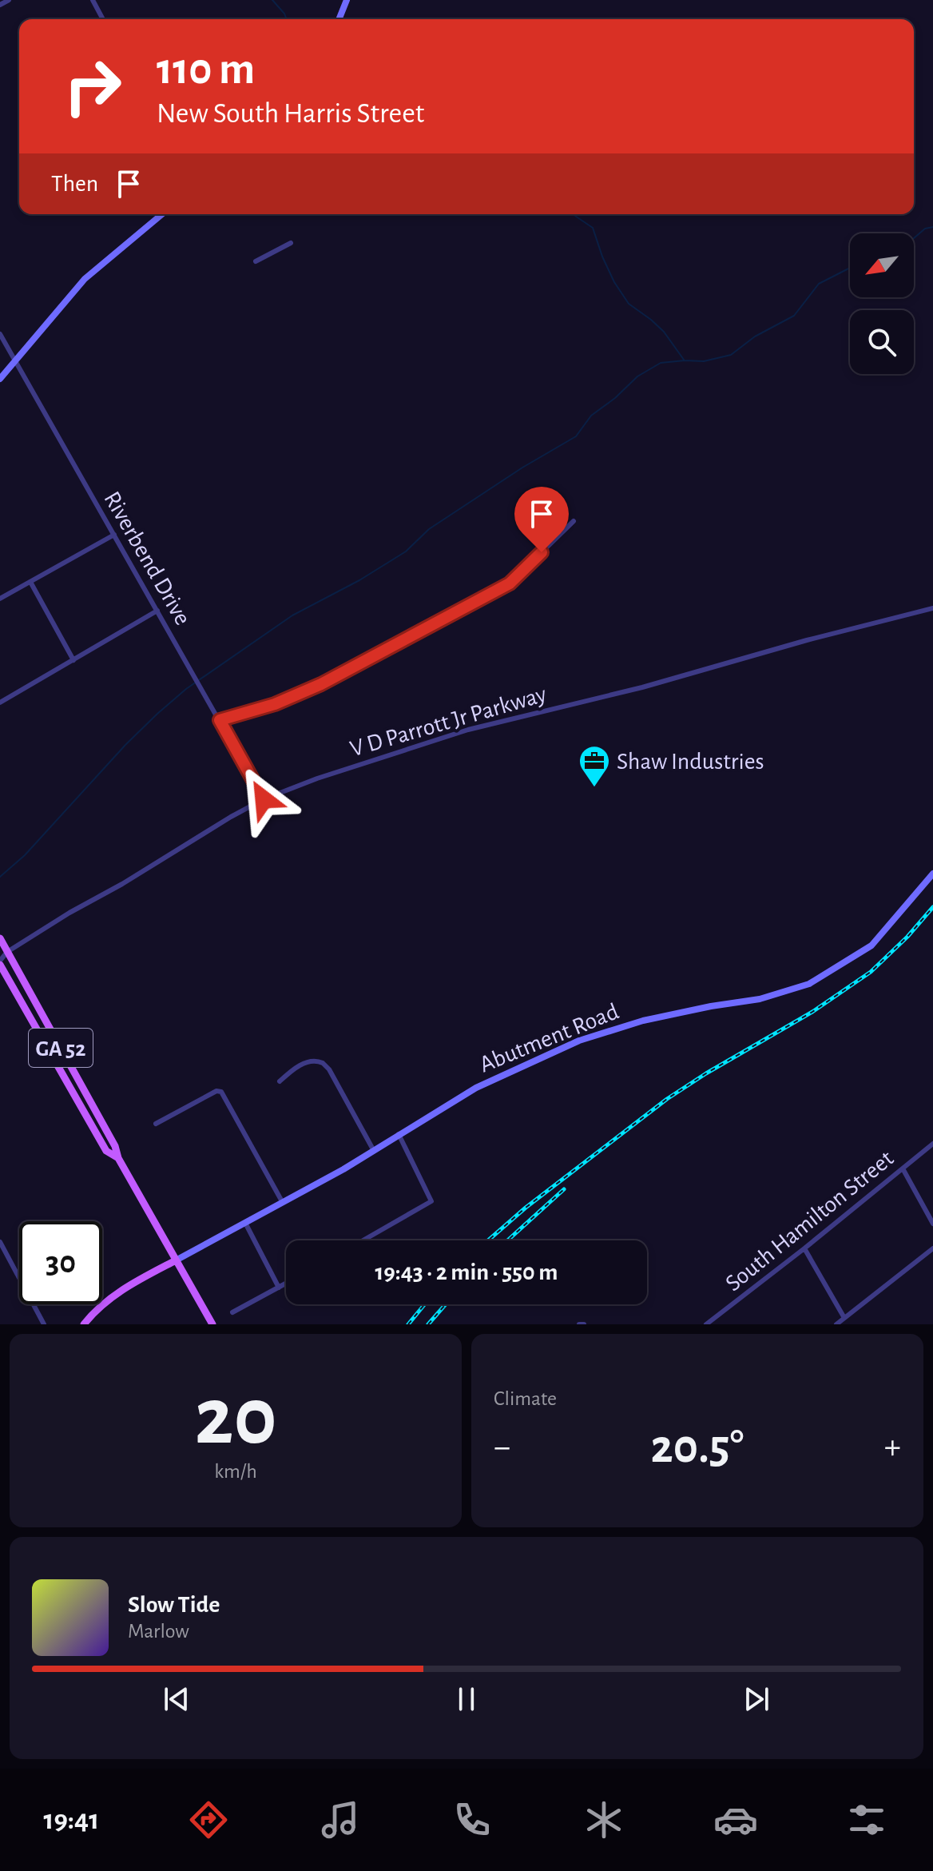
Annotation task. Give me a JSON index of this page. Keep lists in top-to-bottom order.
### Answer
{
  "streets": {
    "main road": ["Abutment Road", "GA 52"],
    "street": ["Riverbend Drive", "V D Parrott Jr Parkway", "South Hamilton Street"]
  },
  "crossings": [
    ["Riverbend Drive", "V D Parrott Jr Parkway"],
    ["V D Parrott Jr Parkway", "GA 52"],
    ["Abutment Road", "GA 52"]
  ],
  "places": {
    "office": ["Shaw Industries"]
  },
  "north": "bottom left",
  "page": {
    "turn": ["110 m", "New South Harris Street"],
    "then": "Then",
    "limit": "30",
    "trip": "19:43 · 2 min · 550 m",
    "tile": [
      ["20", "km/h"],
      "Climate"
    ],
    "heat": ["−", "20.5°", "+"],
    "song": ["Slow Tide", "Marlow"],
    "tabs": "19:41"
  }
}
